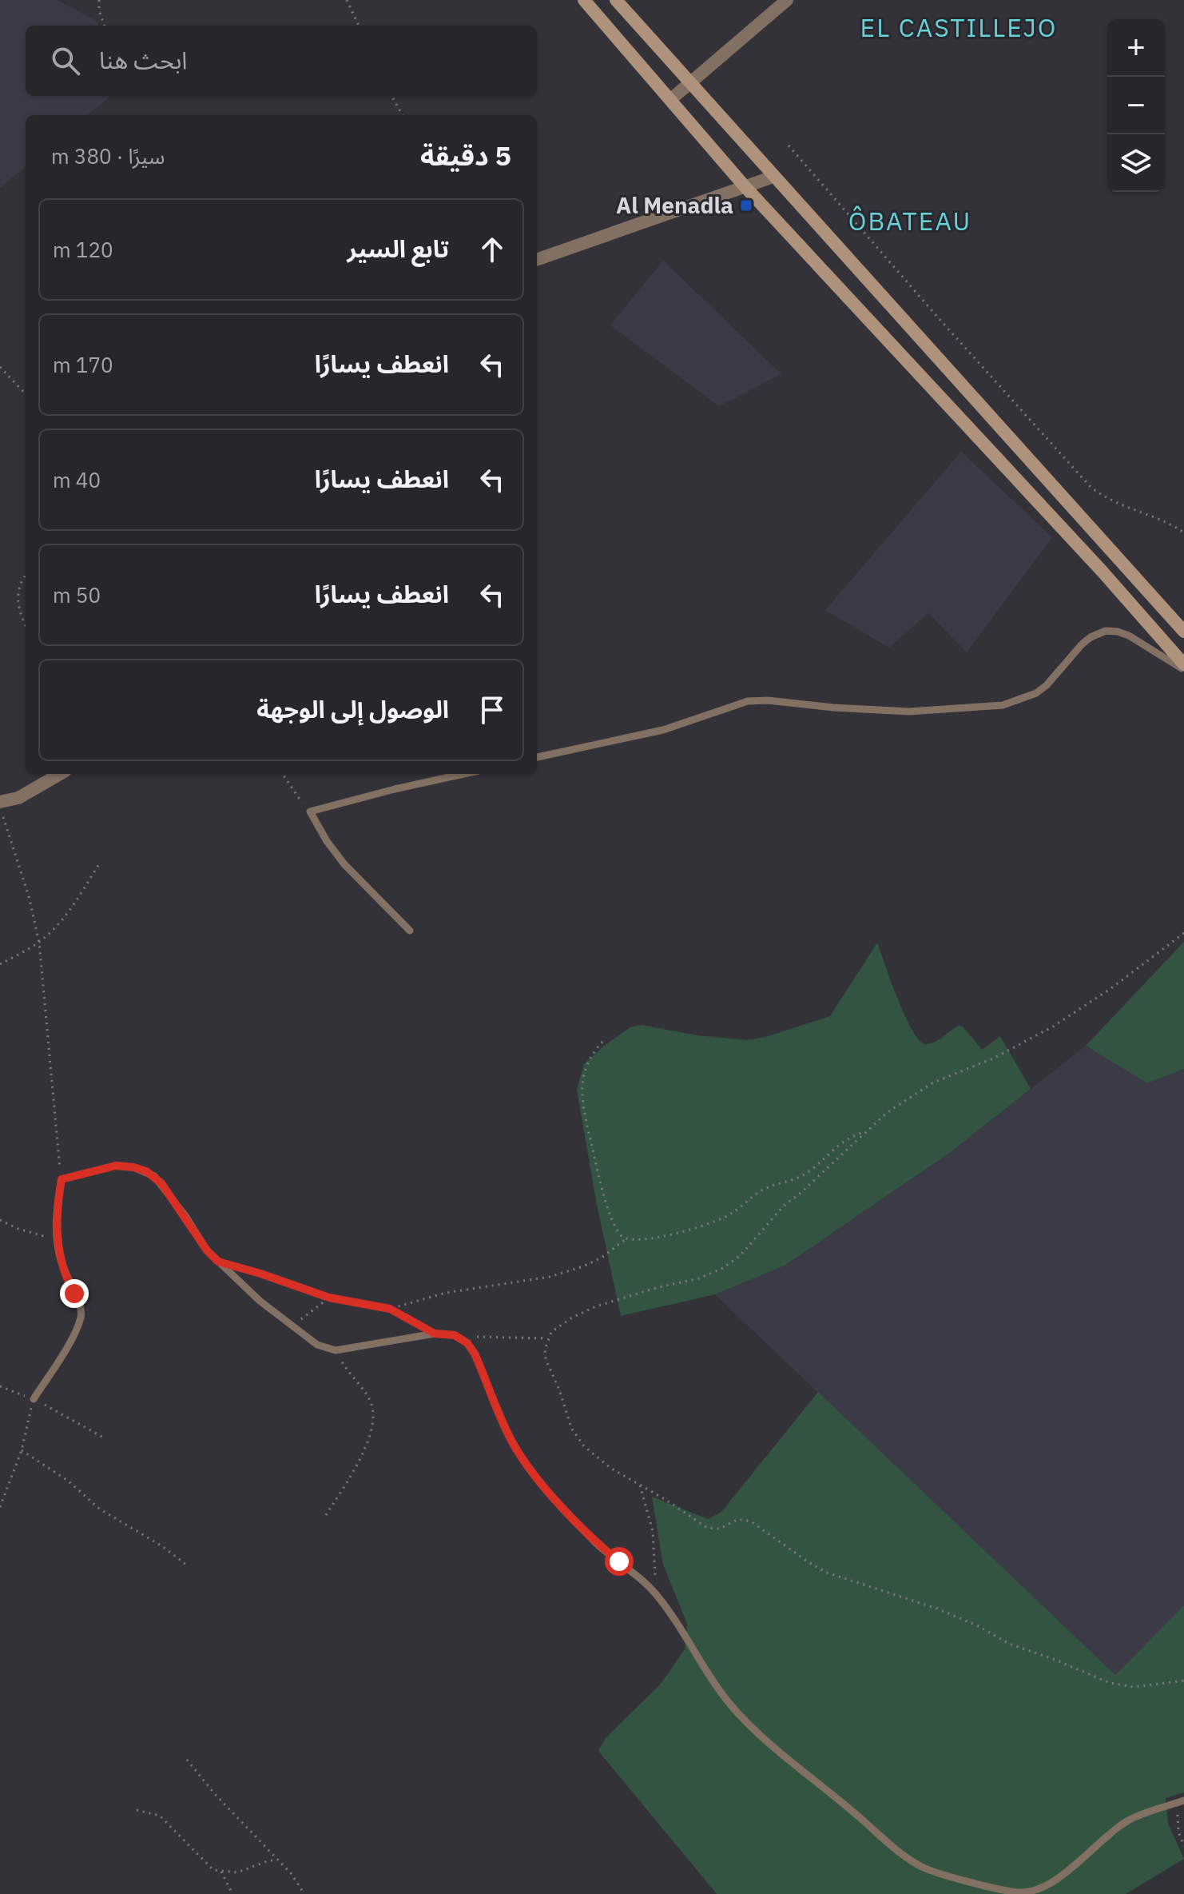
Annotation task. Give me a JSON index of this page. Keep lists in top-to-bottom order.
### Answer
{
  "districts": ["EL CASTILLEJO", "ÔBATEAU"],
  "places": {
    "transit": ["Al Menadla"]
  },
  "page": {
    "map_buttons": ["+", "−"],
    "search": "ابحث هنا",
    "heading": ["5 دقيقة", "سيرًا · 380 m"],
    "list": [
      ["تابع السير", "120 m"],
      ["انعطف يسارًا", "170 m"],
      ["انعطف يسارًا", "40 m"],
      ["انعطف يسارًا", "50 m"],
      "الوصول إلى الوجهة"
    ]
  }
}
